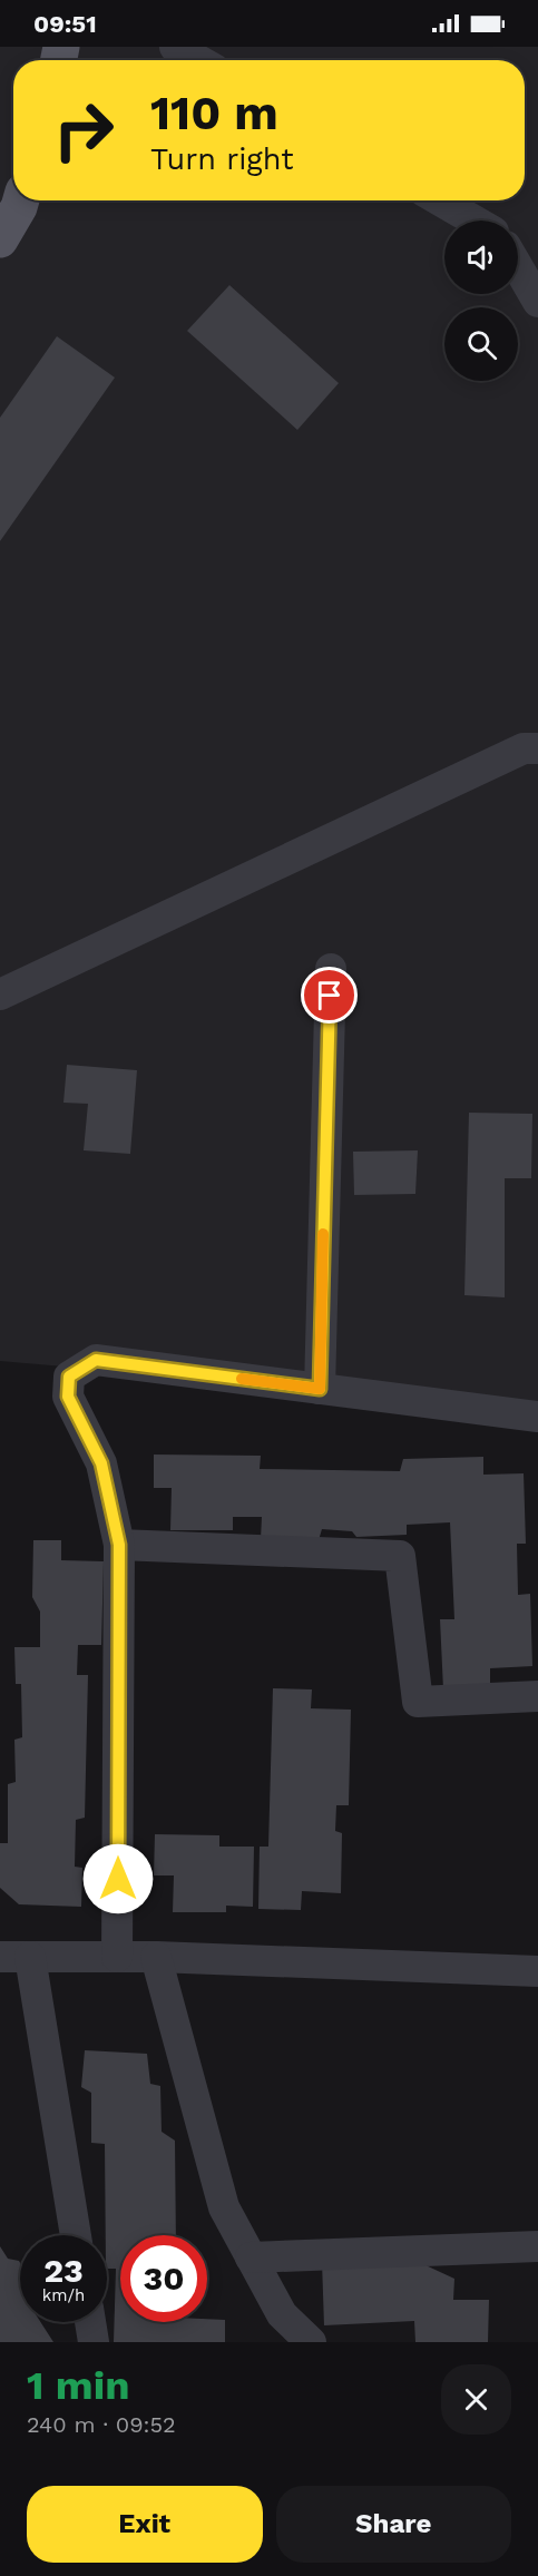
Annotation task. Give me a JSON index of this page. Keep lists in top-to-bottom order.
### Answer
{
  "page": {
    "status": "09:51",
    "turn": ["110 m", "Turn right"],
    "speed": "23 km/h",
    "limit": "30",
    "heading": ["1 min", "240 m · 09:52"],
    "buttons": ["Exit", "Share"]
  }
}
